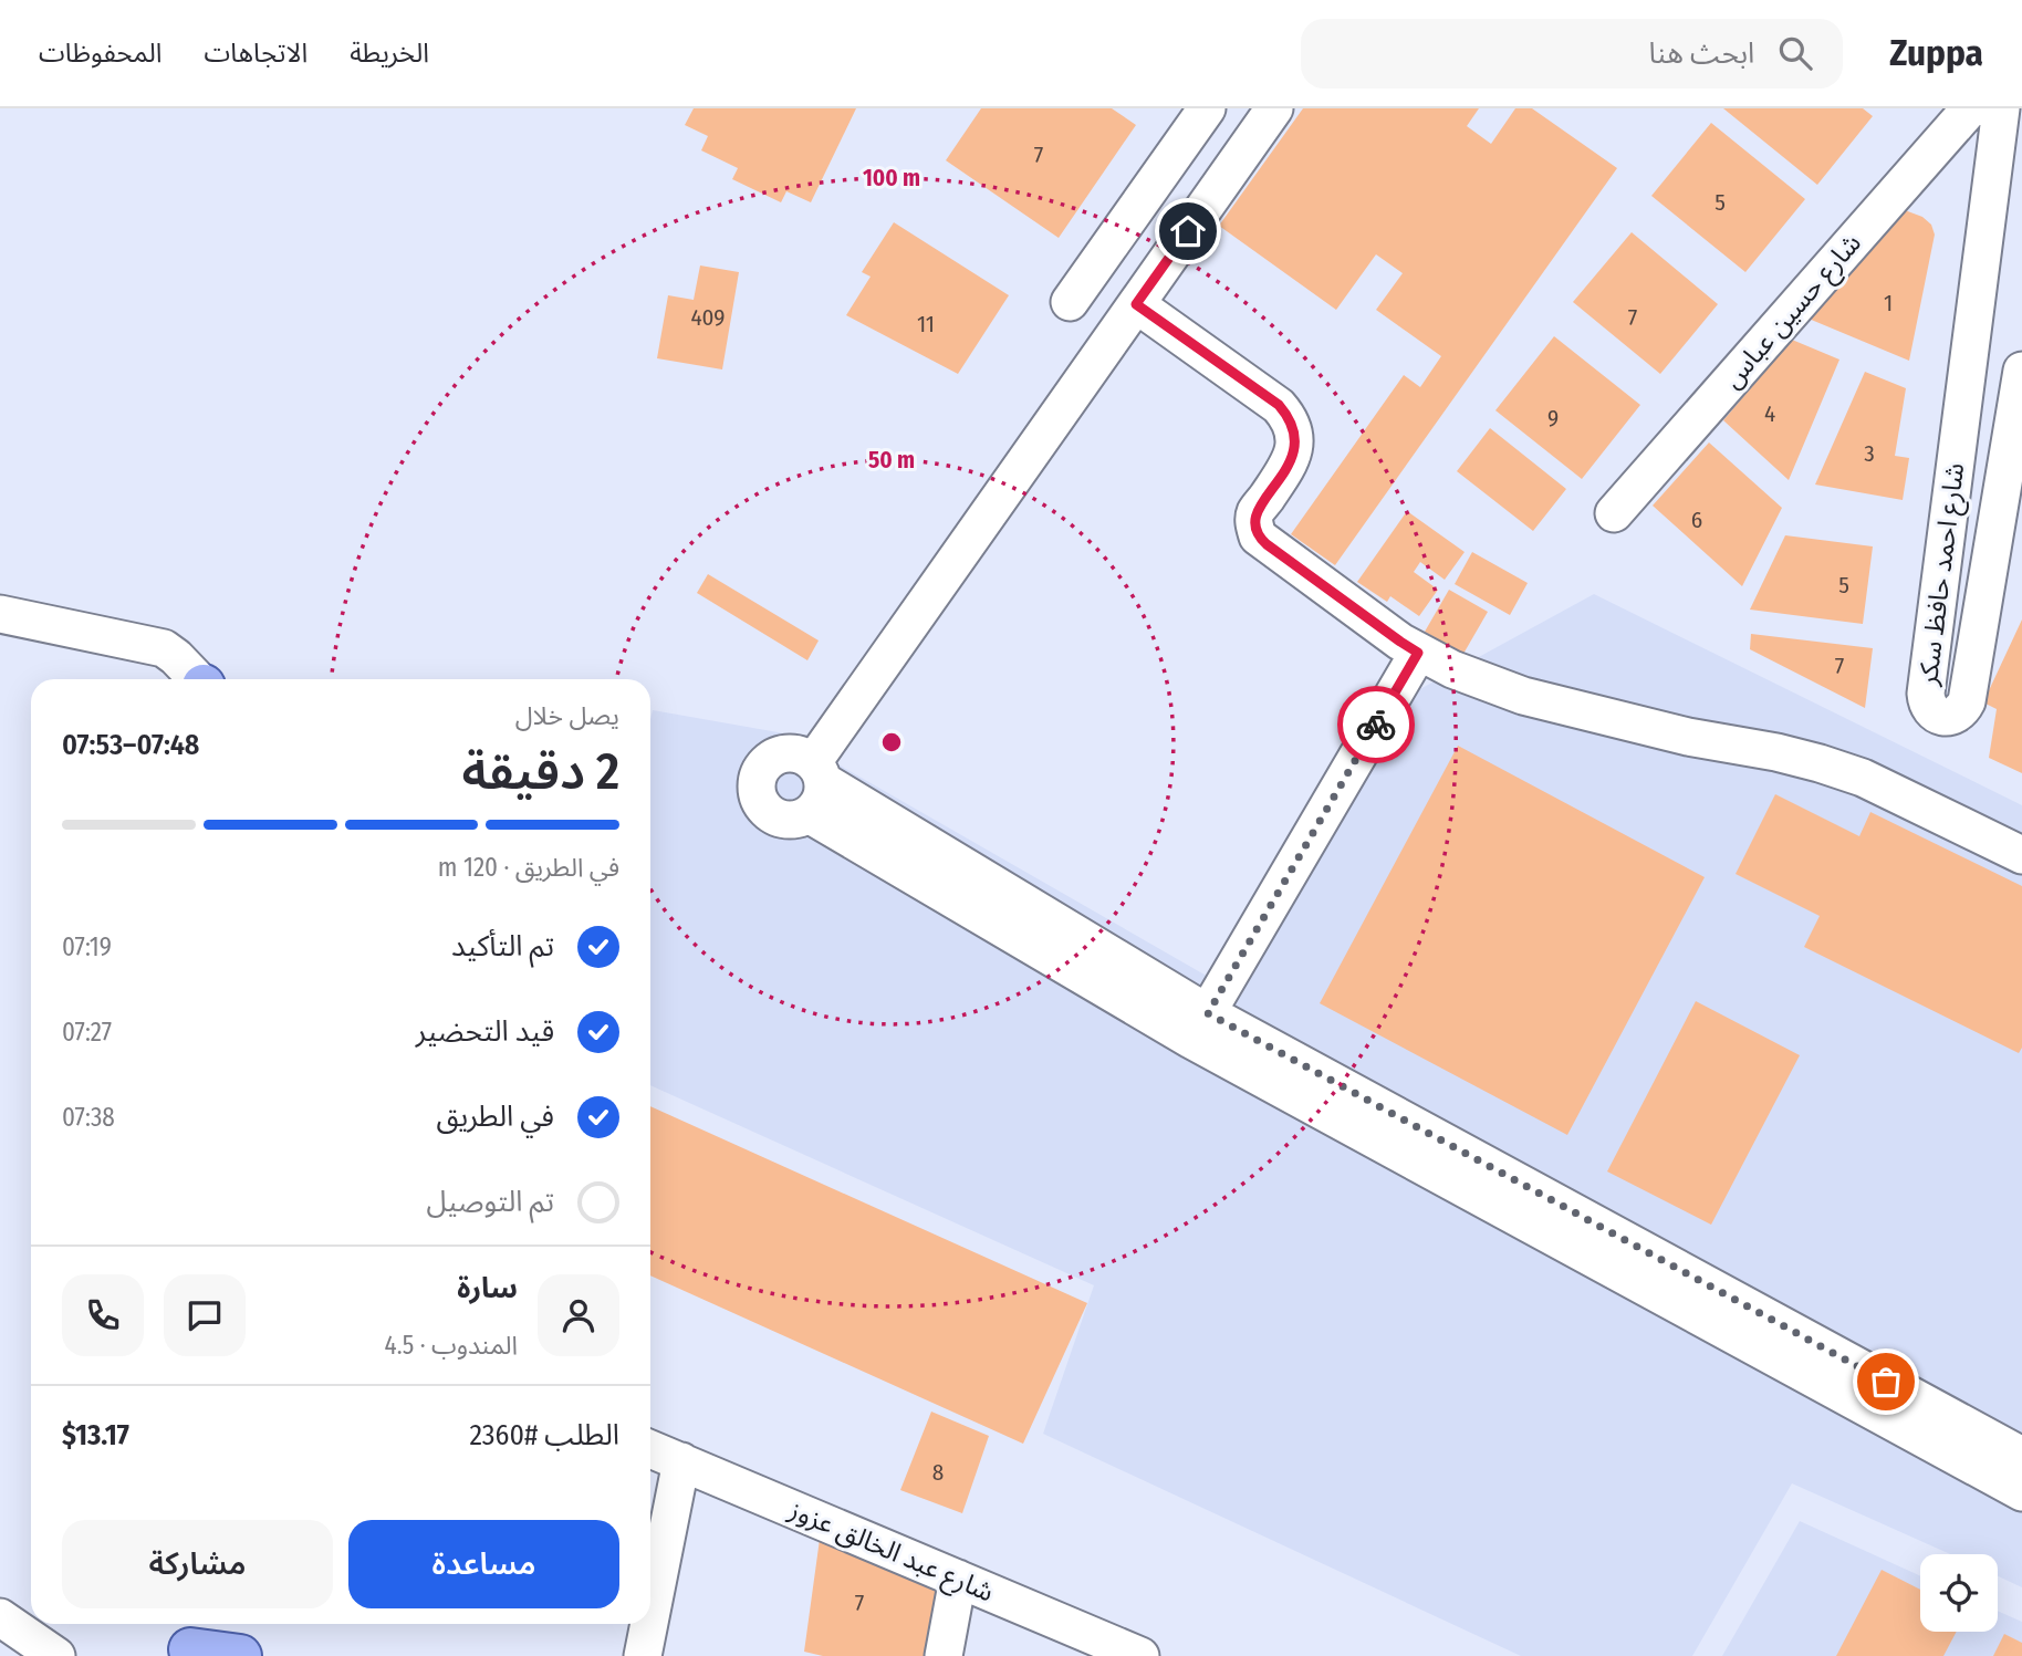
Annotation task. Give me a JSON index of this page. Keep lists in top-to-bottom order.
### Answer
{
  "streets": {
    "street": ["شارع حسين عباس", "شارع احمد حافظ سكر", "شارع عبد الخالق عزوز"]
  },
  "house_numbers": [
    "7",
    "5",
    "1",
    "409",
    "7",
    "11",
    "4",
    "9",
    "3",
    "6",
    "5",
    "7",
    "8",
    "7"
  ],
  "page": {
    "header": "Zuppa",
    "search": "ابحث هنا",
    "nav": ["الخريطة", "الاتجاهات", "المحفوظات"],
    "heading": ["2 دقيقة", "يصل خلال", "07:48–07:53"],
    "panel": [
      "سارة",
      "المندوب · 4.5",
      "الطلب #2360",
      "$13.17"
    ],
    "bar": "في الطريق · 120 m",
    "list": [
      ["تم التأكيد", "07:19"],
      ["قيد التحضير", "07:27"],
      ["في الطريق", "07:38"],
      "تم التوصيل"
    ],
    "buttons": ["مساعدة", "مشاركة"]
  },
  "rings": ["100 m", "50 m"]
}
